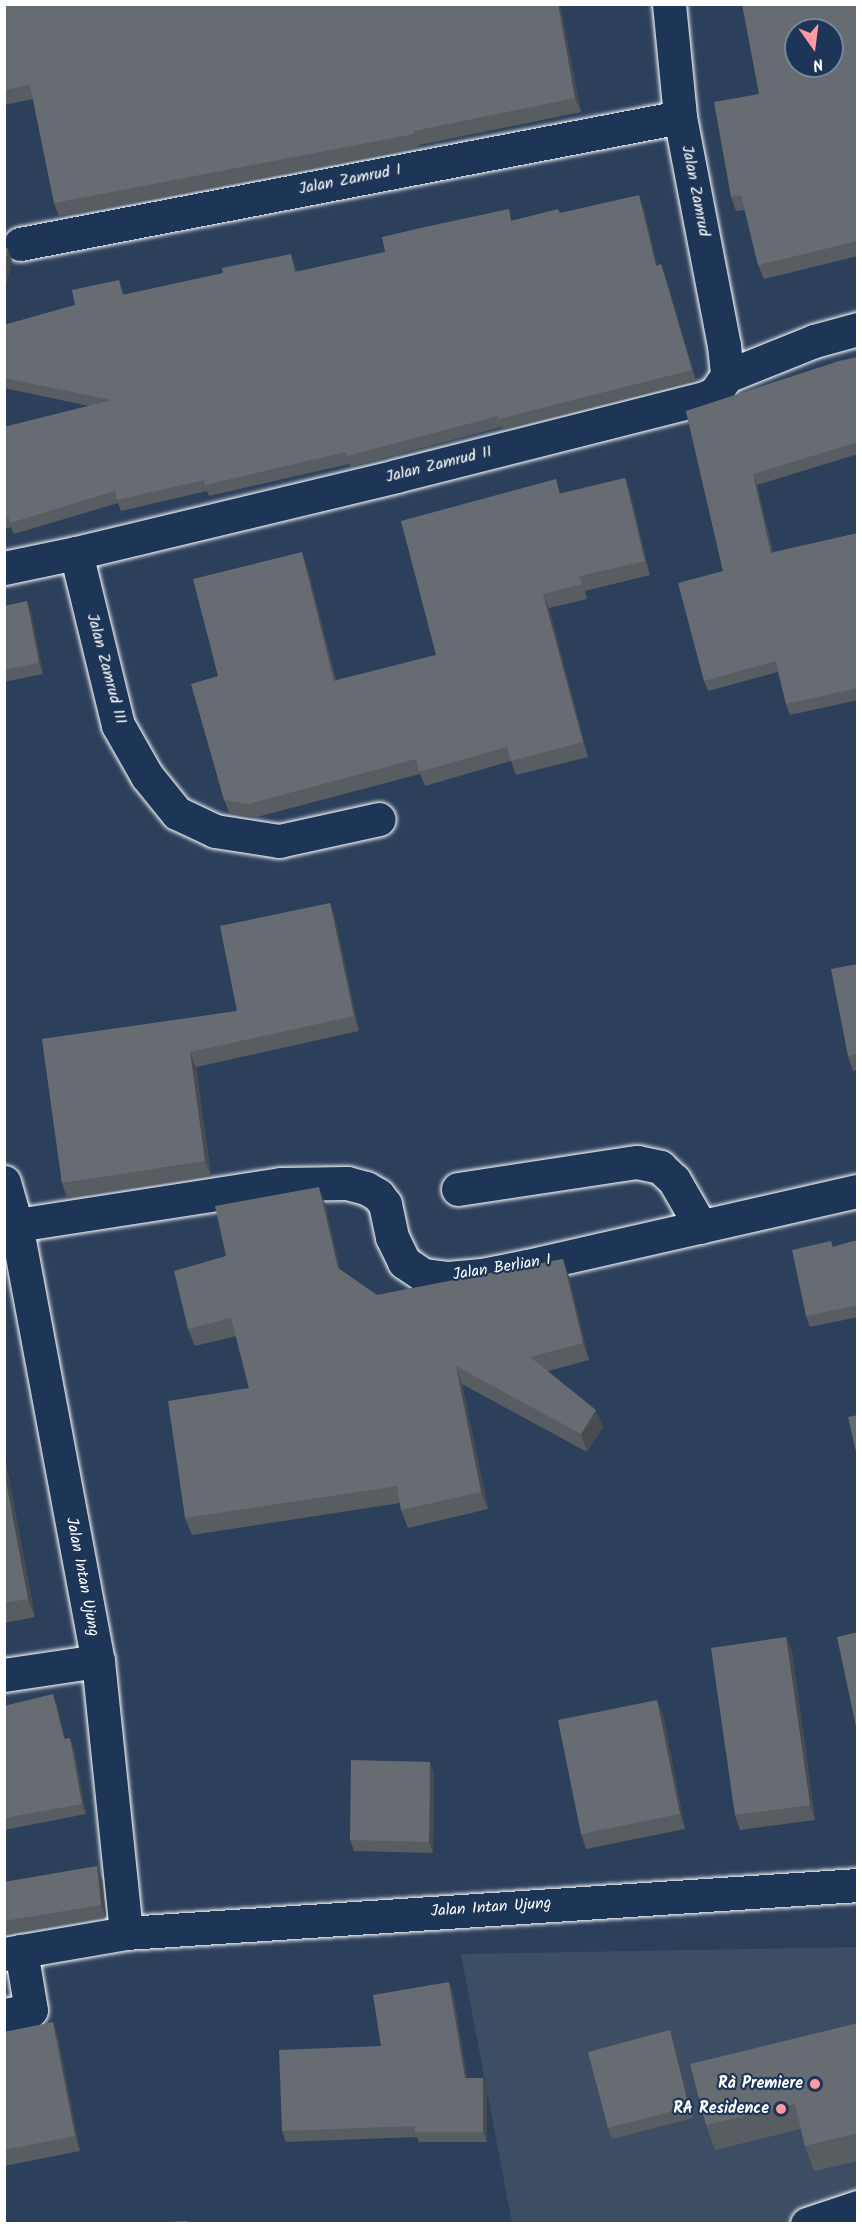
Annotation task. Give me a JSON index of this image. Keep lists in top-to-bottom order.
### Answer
{
  "streets": {
    "street": [
      "Jalan Zamrud I",
      "Jalan Zamrud",
      "Jalan Zamrud II",
      "Jalan Zamrud III",
      "Jalan Berlian I",
      "Jalan Intan Ujung"
    ]
  },
  "crossings": [
    ["Jalan Zamrud I", "Jalan Zamrud"],
    ["Jalan Zamrud", "Jalan Zamrud II"],
    ["Jalan Zamrud II", "Jalan Zamrud III"],
    ["Jalan Berlian I", "Jalan Intan Ujung"]
  ],
  "places": ["Rà Premiere", "RA Residence"],
  "north": "bottom"
}
